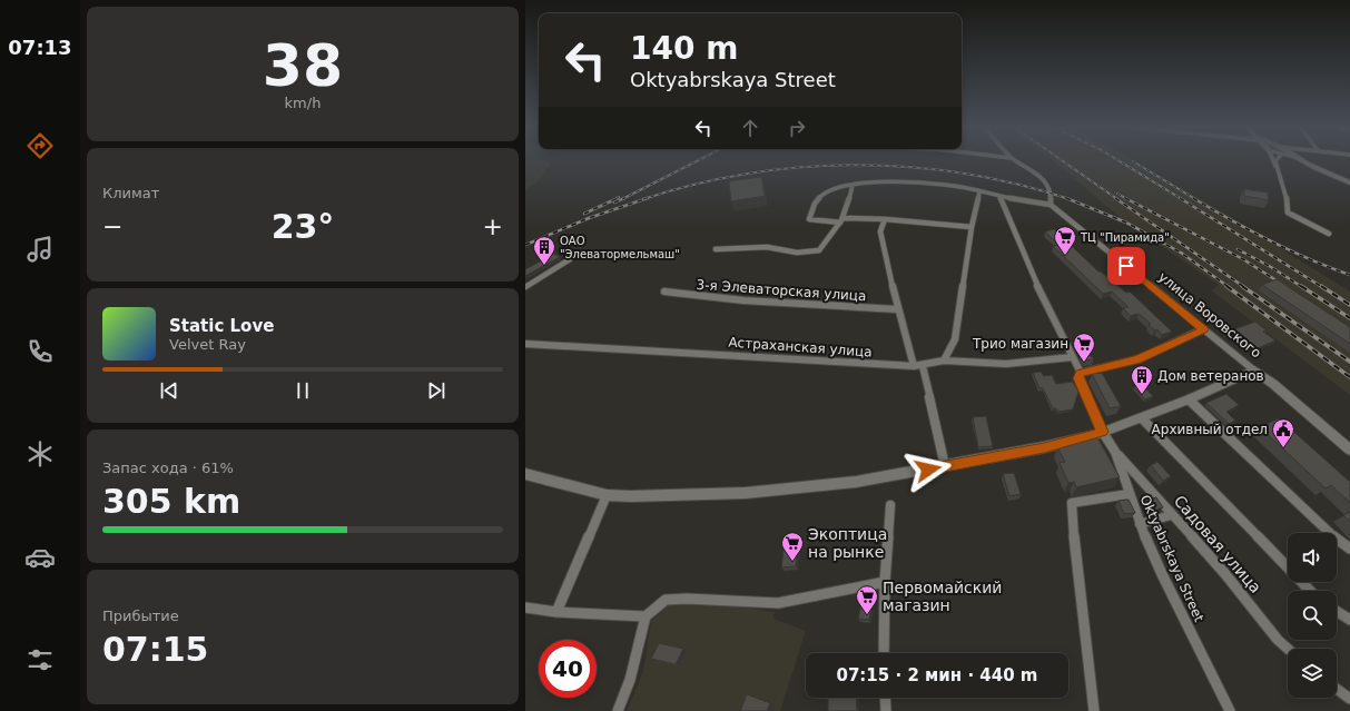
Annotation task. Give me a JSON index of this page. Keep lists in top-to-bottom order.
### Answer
{
  "streets": {
    "street": [
      "3-я Элеваторская улица",
      "улица Воровского",
      "Астраханская улица",
      "Садовая улица",
      "Oktyabrskaya Street"
    ]
  },
  "crossings": [
    ["Астраханская улица", "Oktyabrskaya Street"],
    ["Садовая улица", "Oktyabrskaya Street"]
  ],
  "places": {
    "supermarket": [
      "ТЦ \"Пирамида\"",
      "Трио магазин",
      "Экоптица на рынке",
      "Первомайский магазин"
    ],
    "building": ["ОАО \"Элеватормельмаш\"", "Дом ветеранов"],
    "public building": ["Архивный отдел"]
  },
  "page": {
    "tabs": "07:13",
    "tile": [
      ["38", "km/h"],
      "Климат",
      ["Запас хода · 61%", "305 km"],
      ["Прибытие", "07:15"]
    ],
    "turn": ["140 m", "Oktyabrskaya Street"],
    "heat": ["−", "23°", "+"],
    "song": ["Static Love", "Velvet Ray"],
    "limit": "40",
    "trip": "07:15 · 2 мин · 440 m"
  }
}
